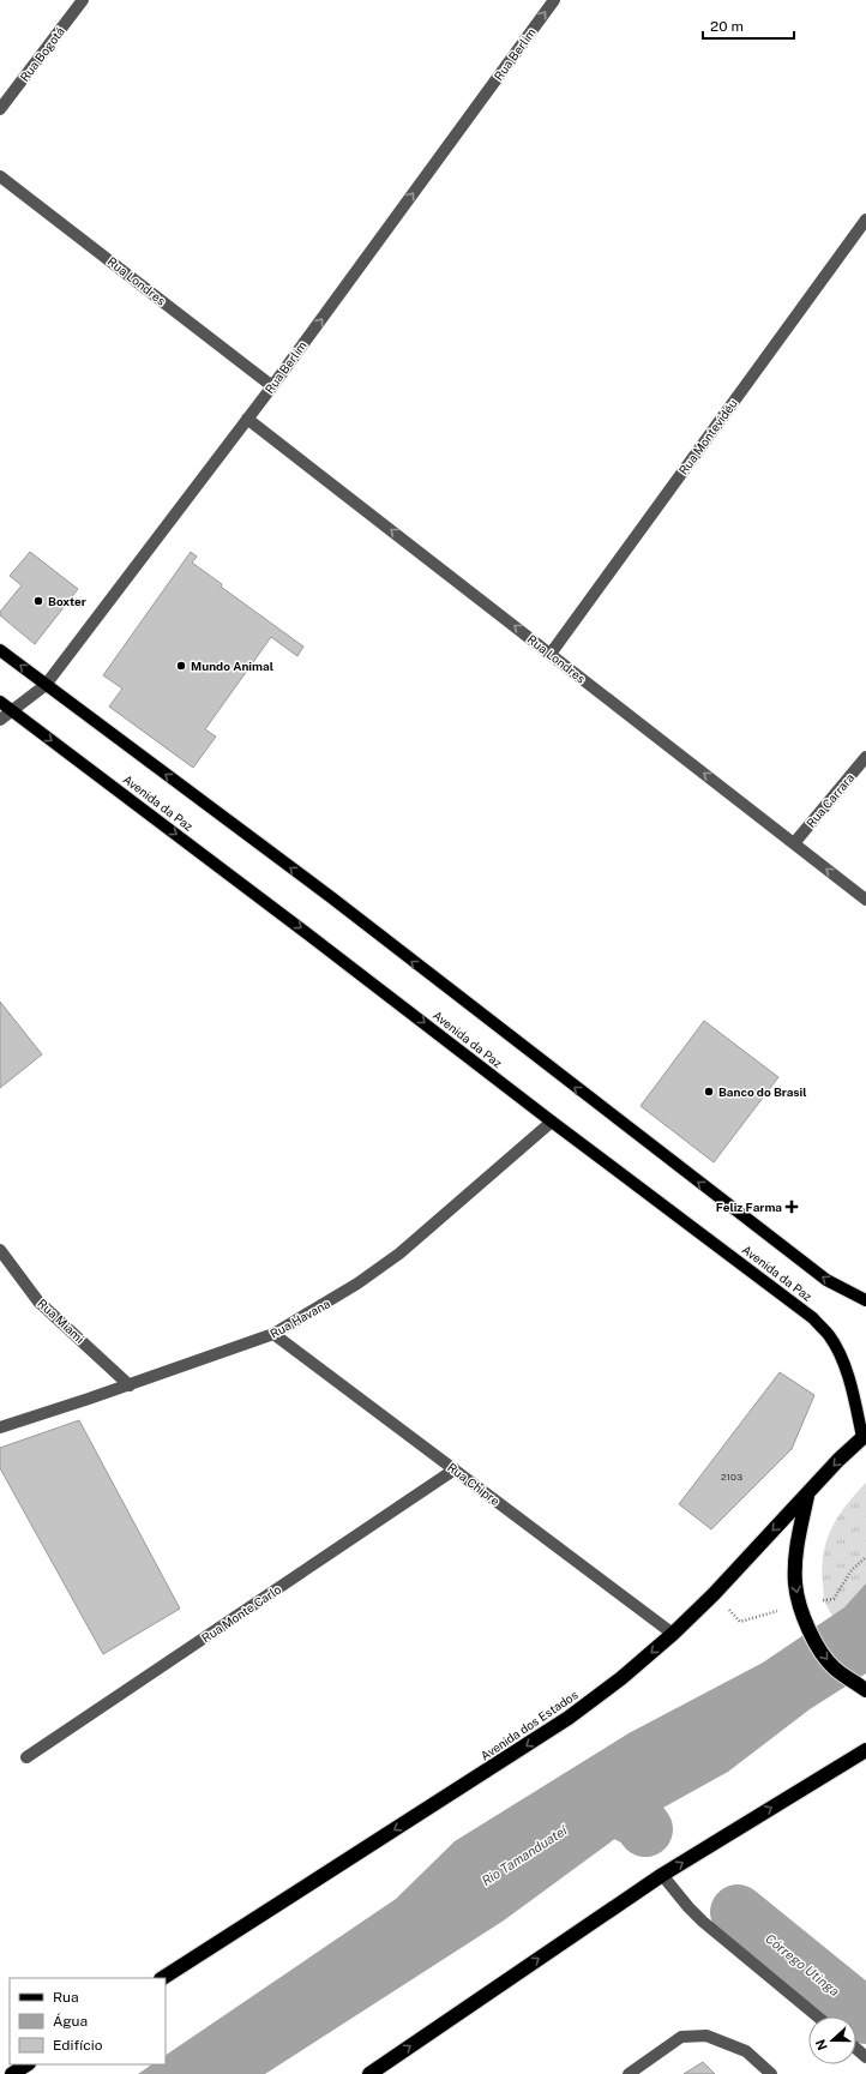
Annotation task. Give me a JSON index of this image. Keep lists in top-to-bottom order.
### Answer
{
  "streets": {
    "highway": ["Avenida dos Estados"],
    "main road": ["Avenida da Paz"],
    "street": [
      "Rua Bogotá",
      "Rua Berlim",
      "Rua Londres",
      "Rua Montevidéu",
      "Rua Carrara",
      "Rua Havana",
      "Rua Miami",
      "Rua Chipre",
      "Rua Monte Carlo"
    ]
  },
  "crossings": [
    ["Rua Berlim", "Rua Londres"],
    ["Rua Berlim", "Avenida da Paz"],
    ["Rua Londres", "Rua Montevidéu"],
    ["Rua Londres", "Rua Carrara"],
    ["Avenida da Paz", "Rua Havana"],
    ["Avenida da Paz", "Avenida dos Estados"],
    ["Rua Havana", "Rua Miami"],
    ["Rua Havana", "Rua Chipre"],
    ["Rua Chipre", "Rua Monte Carlo"],
    ["Rua Chipre", "Avenida dos Estados"]
  ],
  "one_way": ["Rua Berlim", "Rua Londres", "Avenida dos Estados"],
  "water": ["Rio Tamanduateí", "Córrego Utinga"],
  "places": {
    "other": ["Boxter", "Mundo Animal", "Banco do Brasil"],
    "health": ["Feliz Farma"]
  },
  "house_numbers": ["2103"],
  "legend": ["Rua", "Água", "Edifício"],
  "scale_bar": "20 m",
  "north": "left"
}
